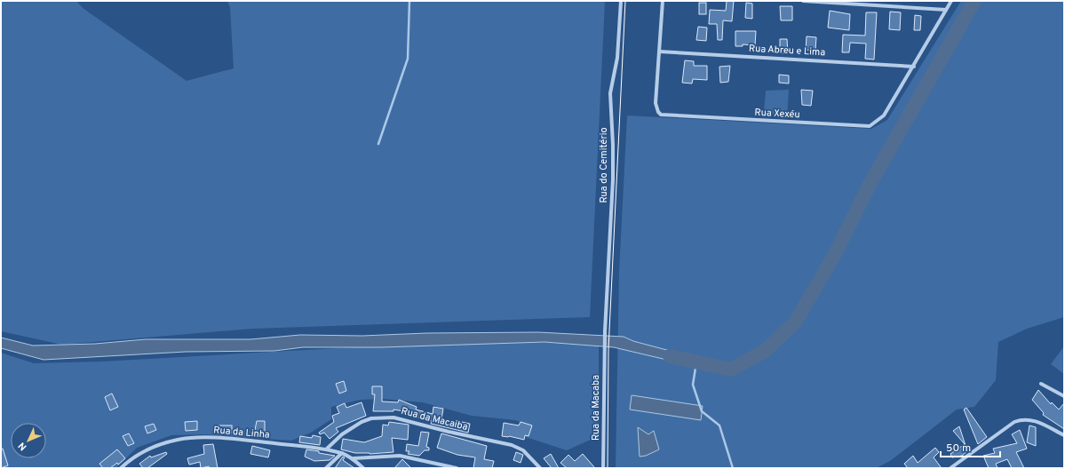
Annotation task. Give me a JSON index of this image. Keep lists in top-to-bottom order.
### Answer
{
  "streets": {
    "street": [
      "Rua Abreu e Lima",
      "Rua Xexéu",
      "Rua do Cemitério",
      "Rua da Macaba",
      "Rua da Macaiba",
      "Rua da Linha"
    ]
  },
  "crossings": [
    ["Rua Abreu e Lima", "Rua Xexéu"],
    ["Rua do Cemitério", "Rua da Macaba"],
    ["Rua da Macaiba", "Rua da Linha"]
  ],
  "scale_bar": "50 m",
  "north": "bottom left"
}
